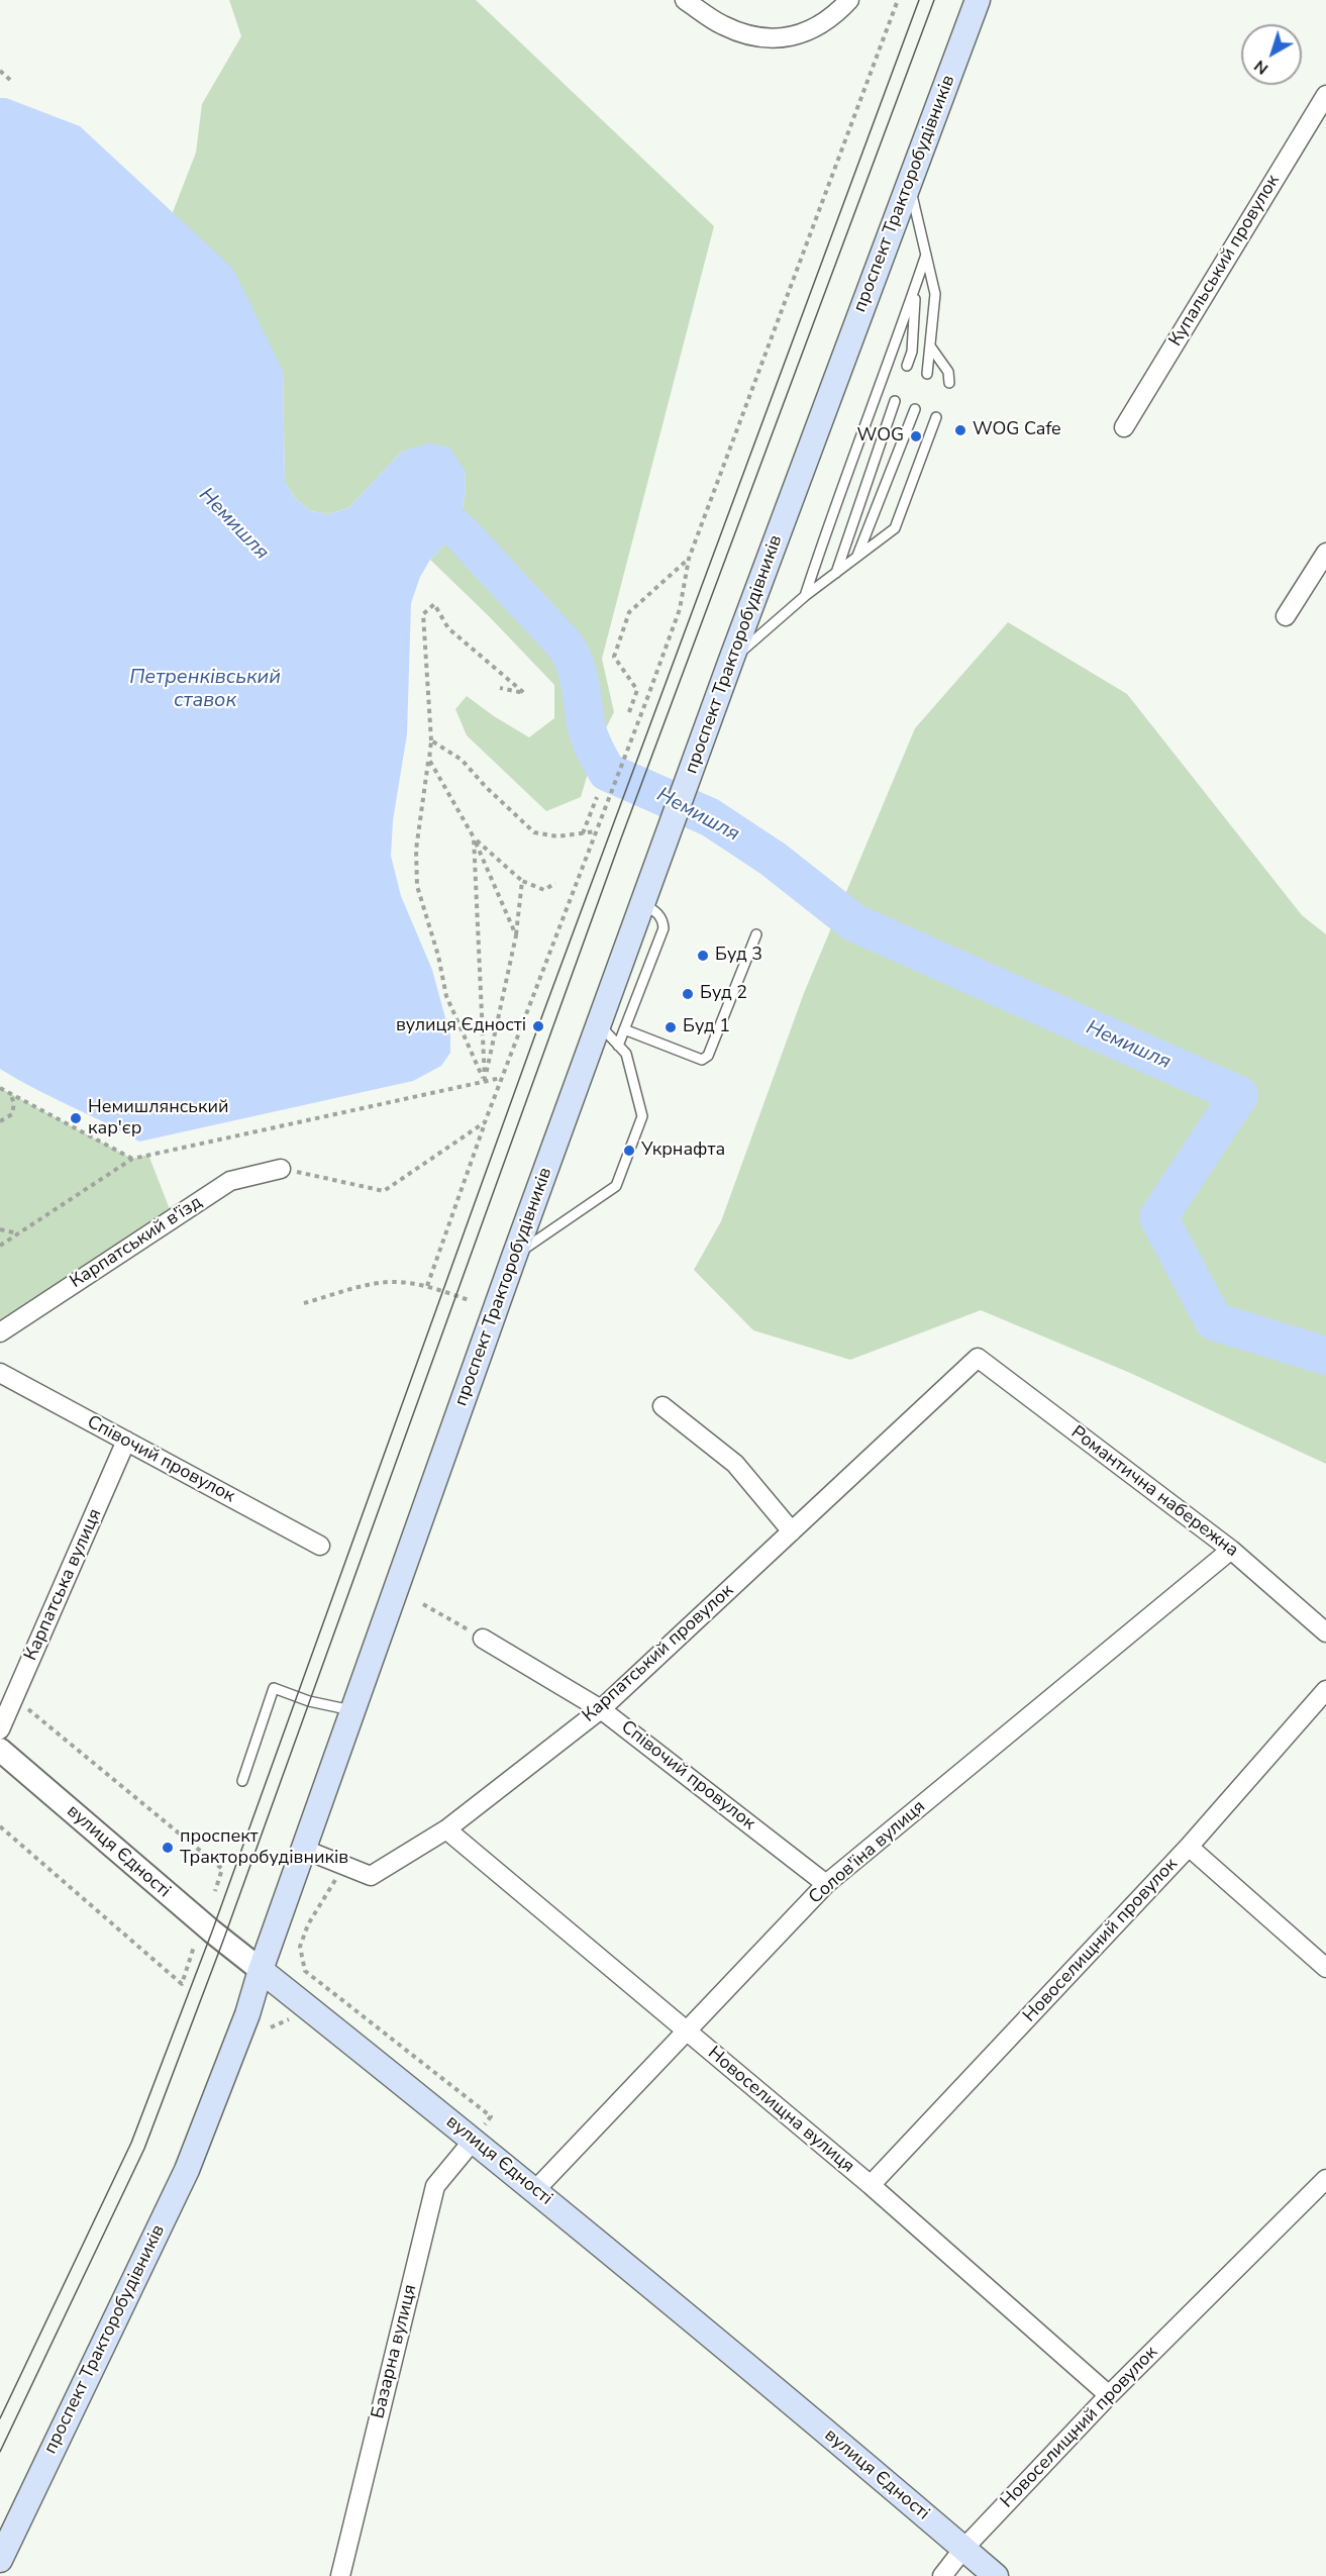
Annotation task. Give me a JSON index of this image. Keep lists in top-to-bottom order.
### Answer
{
  "streets": {
    "main road": ["проспект Тракторобудівників", "вулиця Єдності"],
    "street": [
      "Купальський провулок",
      "Карпатський в'їзд",
      "Співочий провулок",
      "Романтична набережна",
      "Карпатська вулиця",
      "Карпатський провулок",
      "Солов'їна вулиця",
      "Новоселищний провулок",
      "Новоселищна вулиця",
      "Базарна вулиця"
    ]
  },
  "crossings": [
    ["проспект Тракторобудівників", "Карпатський провулок"],
    ["проспект Тракторобудівників", "вулиця Єдності"],
    ["Співочий провулок", "Карпатська вулиця"],
    ["Співочий провулок", "Карпатський провулок"],
    ["Співочий провулок", "Солов'їна вулиця"],
    ["Романтична набережна", "Карпатський провулок"],
    ["Романтична набережна", "Солов'їна вулиця"],
    ["Карпатський провулок", "Новоселищна вулиця"],
    ["вулиця Єдності", "Солов'їна вулиця"],
    ["вулиця Єдності", "Новоселищний провулок"],
    ["вулиця Єдності", "Базарна вулиця"],
    ["Солов'їна вулиця", "Новоселищна вулиця"],
    ["Новоселищний провулок", "Новоселищна вулиця"]
  ],
  "water": ["Немишля", "Петренківський ставок"],
  "places": [
    "WOG Cafe",
    "WOG",
    "Буд 3",
    "Буд 2",
    "вулиця Єдності",
    "Буд 1",
    "Немишлянський кар'єр",
    "Укрнафта",
    "проспект Тракторобудівників"
  ],
  "north": "bottom left"
}
